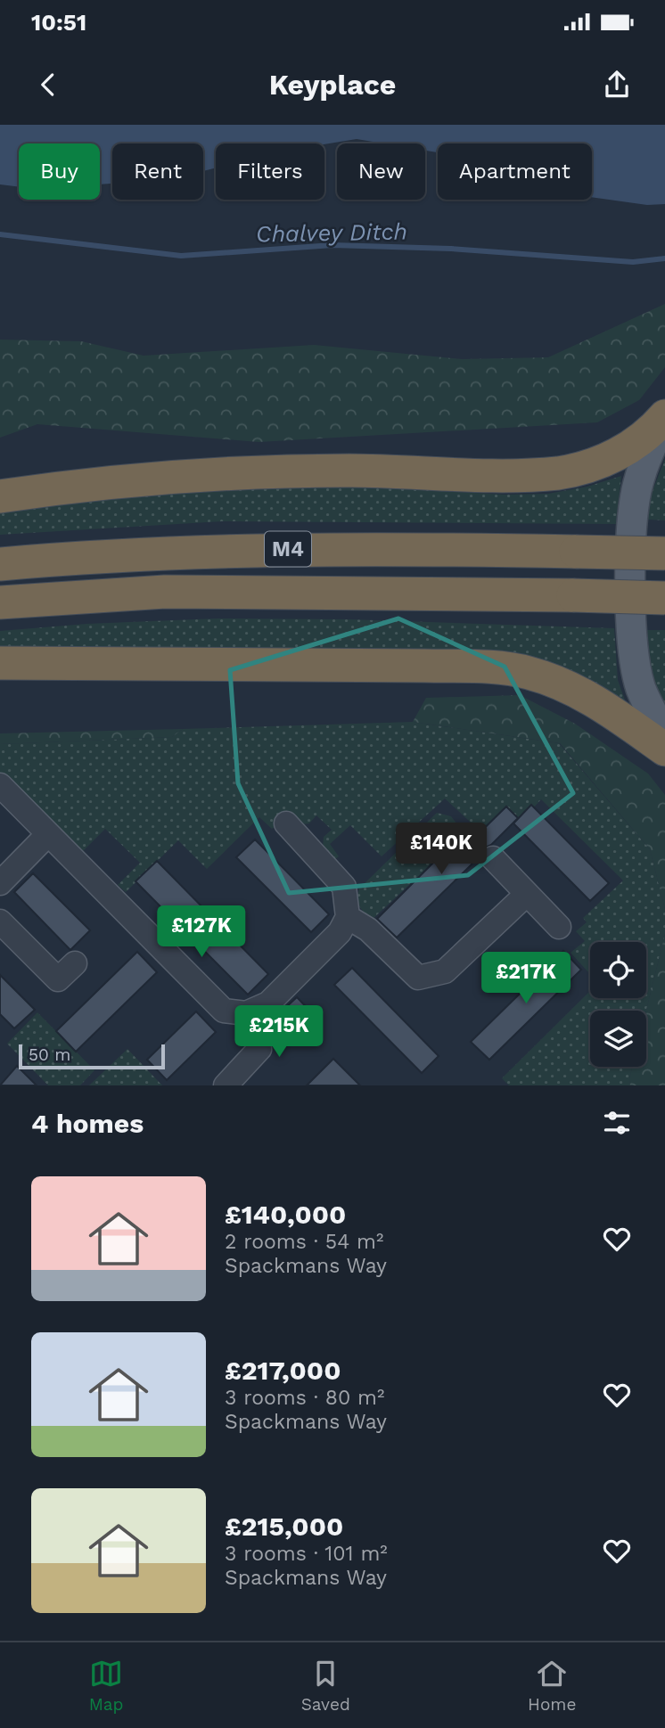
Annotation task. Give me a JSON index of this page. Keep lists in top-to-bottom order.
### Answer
{
  "streets": {
    "highway": ["M4"]
  },
  "water": ["Chalvey Ditch"],
  "scale_bar": "50 m",
  "page": {
    "status": "10:51",
    "header": "Keyplace",
    "chip": [
      "Buy",
      "Rent",
      "Filters",
      "New",
      "Apartment"
    ],
    "price": [
      "£140K",
      "£127K",
      "£217K",
      "£215K"
    ],
    "scale": "50 m",
    "heading": "4 homes",
    "list": [
      {
        "name": "£140,000",
        "note": "2 rooms · 54 m² · Spackmans Way"
      },
      {
        "name": "£217,000",
        "note": "3 rooms · 80 m² · Spackmans Way"
      },
      {
        "name": "£215,000",
        "note": "3 rooms · 101 m² · Spackmans Way"
      }
    ],
    "tabs": ["Map", "Saved", "Home"]
  }
}
